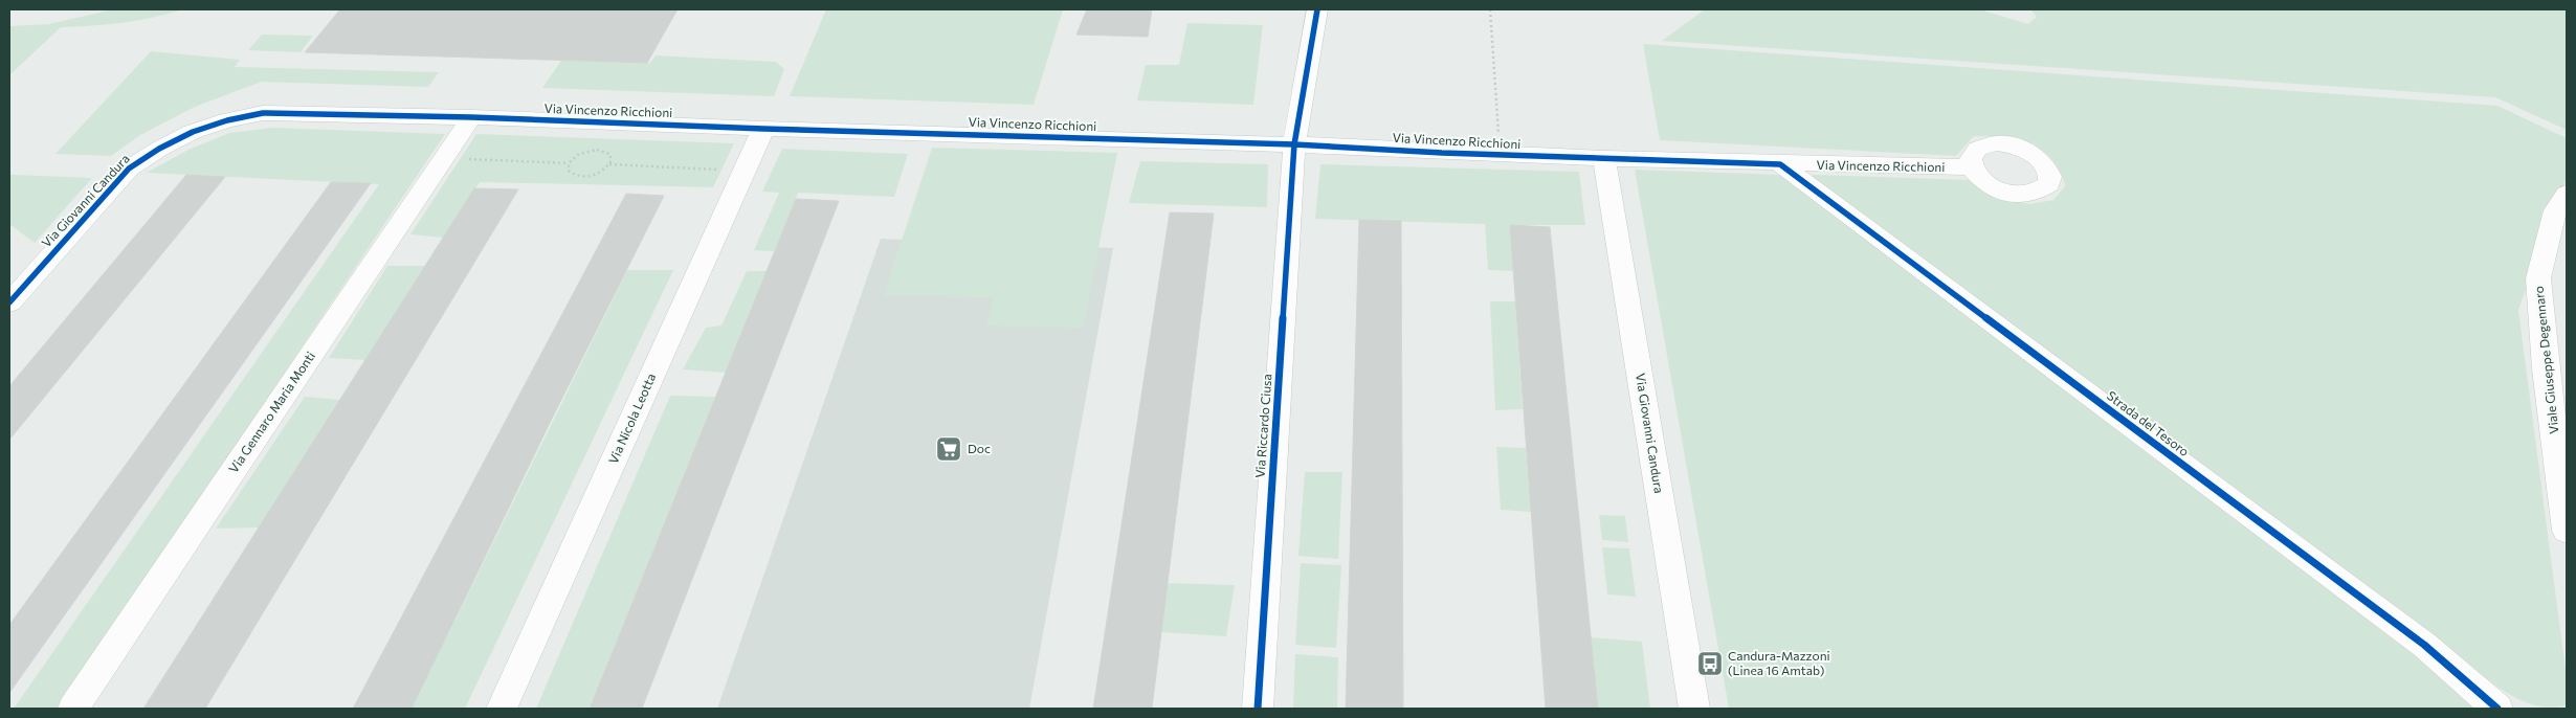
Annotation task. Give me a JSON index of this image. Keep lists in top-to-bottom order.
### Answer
{
  "streets": {
    "street": [
      "Via Vincenzo Ricchioni",
      "Via Giovanni Candura",
      "Viale Giuseppe Degennaro",
      "Via Gennaro Maria Monti",
      "Via Nicola Leotta",
      "Strada del Tesoro",
      "Via Riccardo Ciusa"
    ]
  },
  "crossings": [
    ["Via Vincenzo Ricchioni", "Via Giovanni Candura"],
    ["Via Vincenzo Ricchioni", "Via Gennaro Maria Monti"],
    ["Via Vincenzo Ricchioni", "Via Nicola Leotta"],
    ["Via Vincenzo Ricchioni", "Strada del Tesoro"],
    ["Via Vincenzo Ricchioni", "Via Riccardo Ciusa"]
  ],
  "places": {
    "supermarket": ["Doc"],
    "bus stop": ["Candura-Mazzoni (Linea 16 Amtab)"]
  }
}
